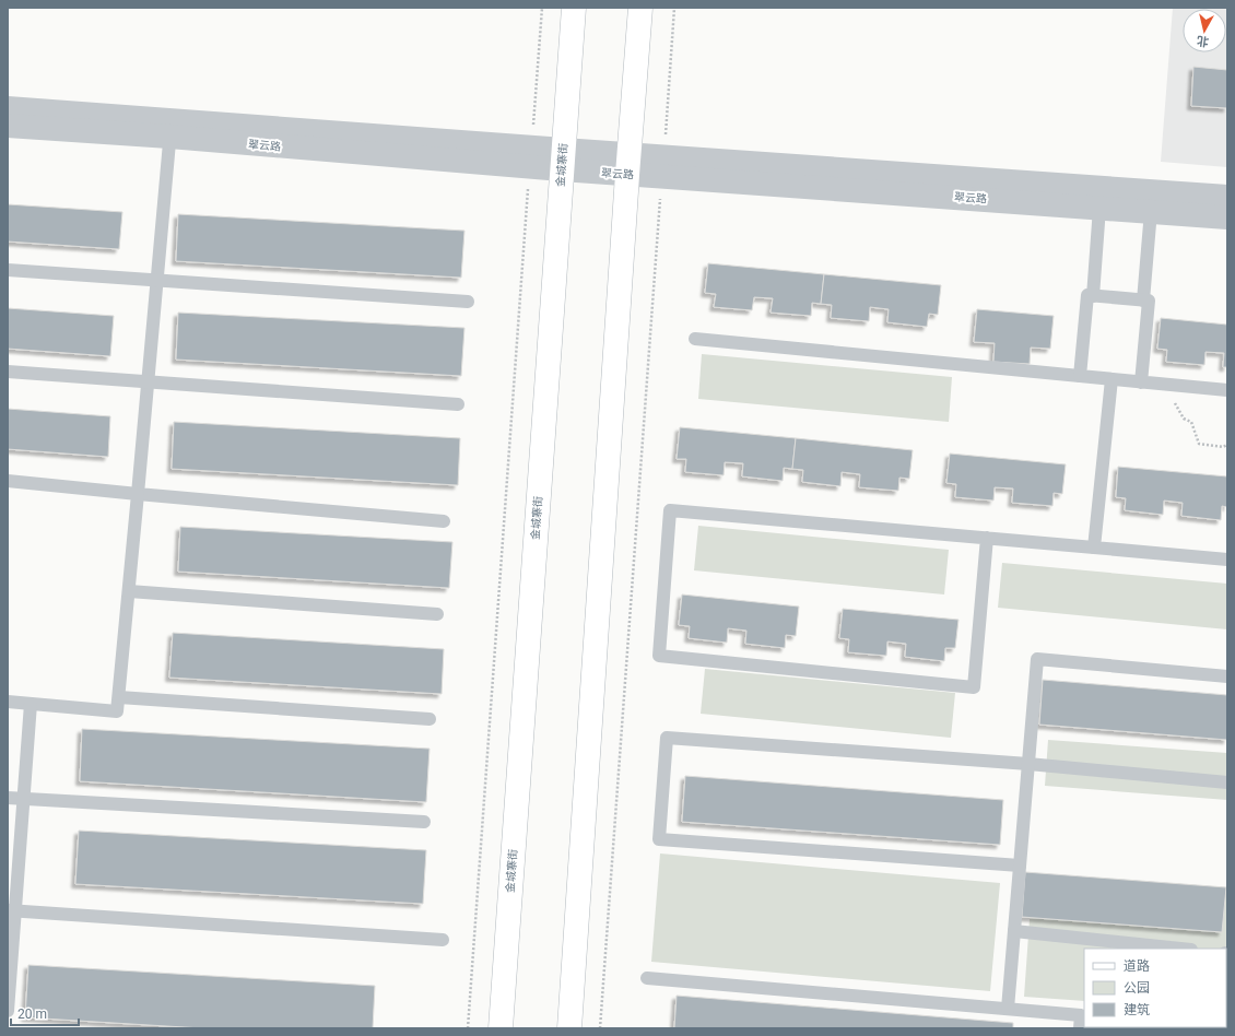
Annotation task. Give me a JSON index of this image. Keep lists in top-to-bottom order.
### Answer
{
  "streets": {
    "main road": ["金城寨街"],
    "street": ["翠云路"]
  },
  "crossings": [
    ["翠云路", "金城寨街"]
  ],
  "legend": ["道路", "公园", "建筑"],
  "scale_bar": "20 m",
  "north": "bottom"
}
